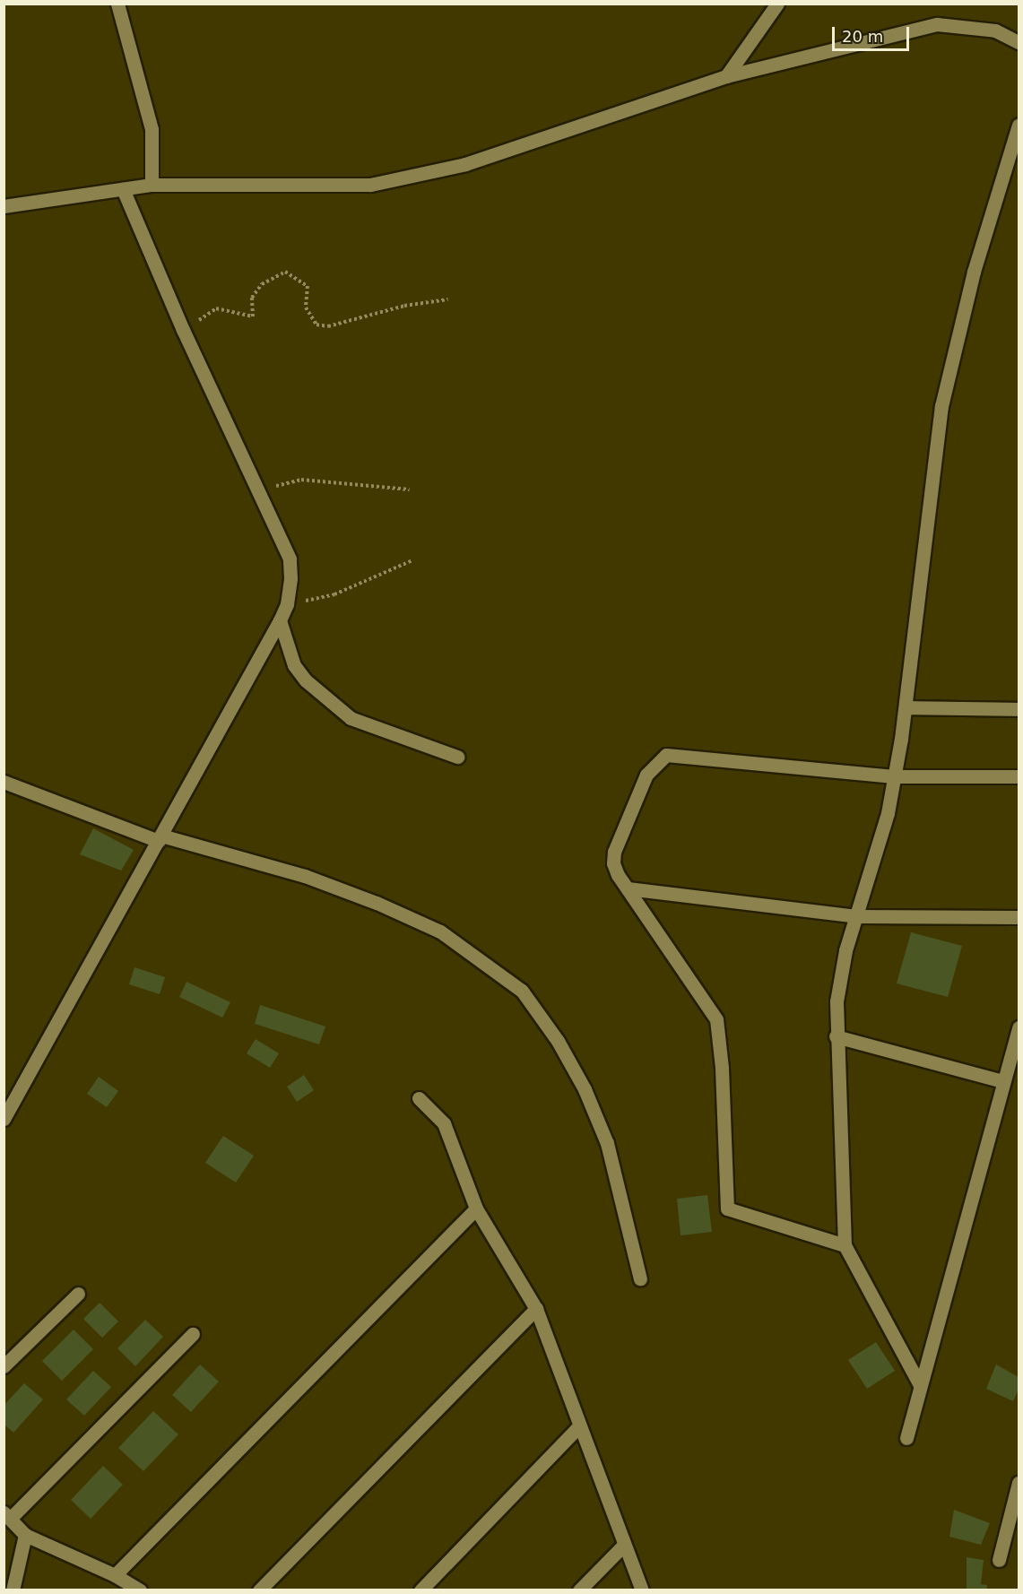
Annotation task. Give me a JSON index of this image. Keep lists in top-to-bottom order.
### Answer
{
  "scale_bar": "20 m"
}
